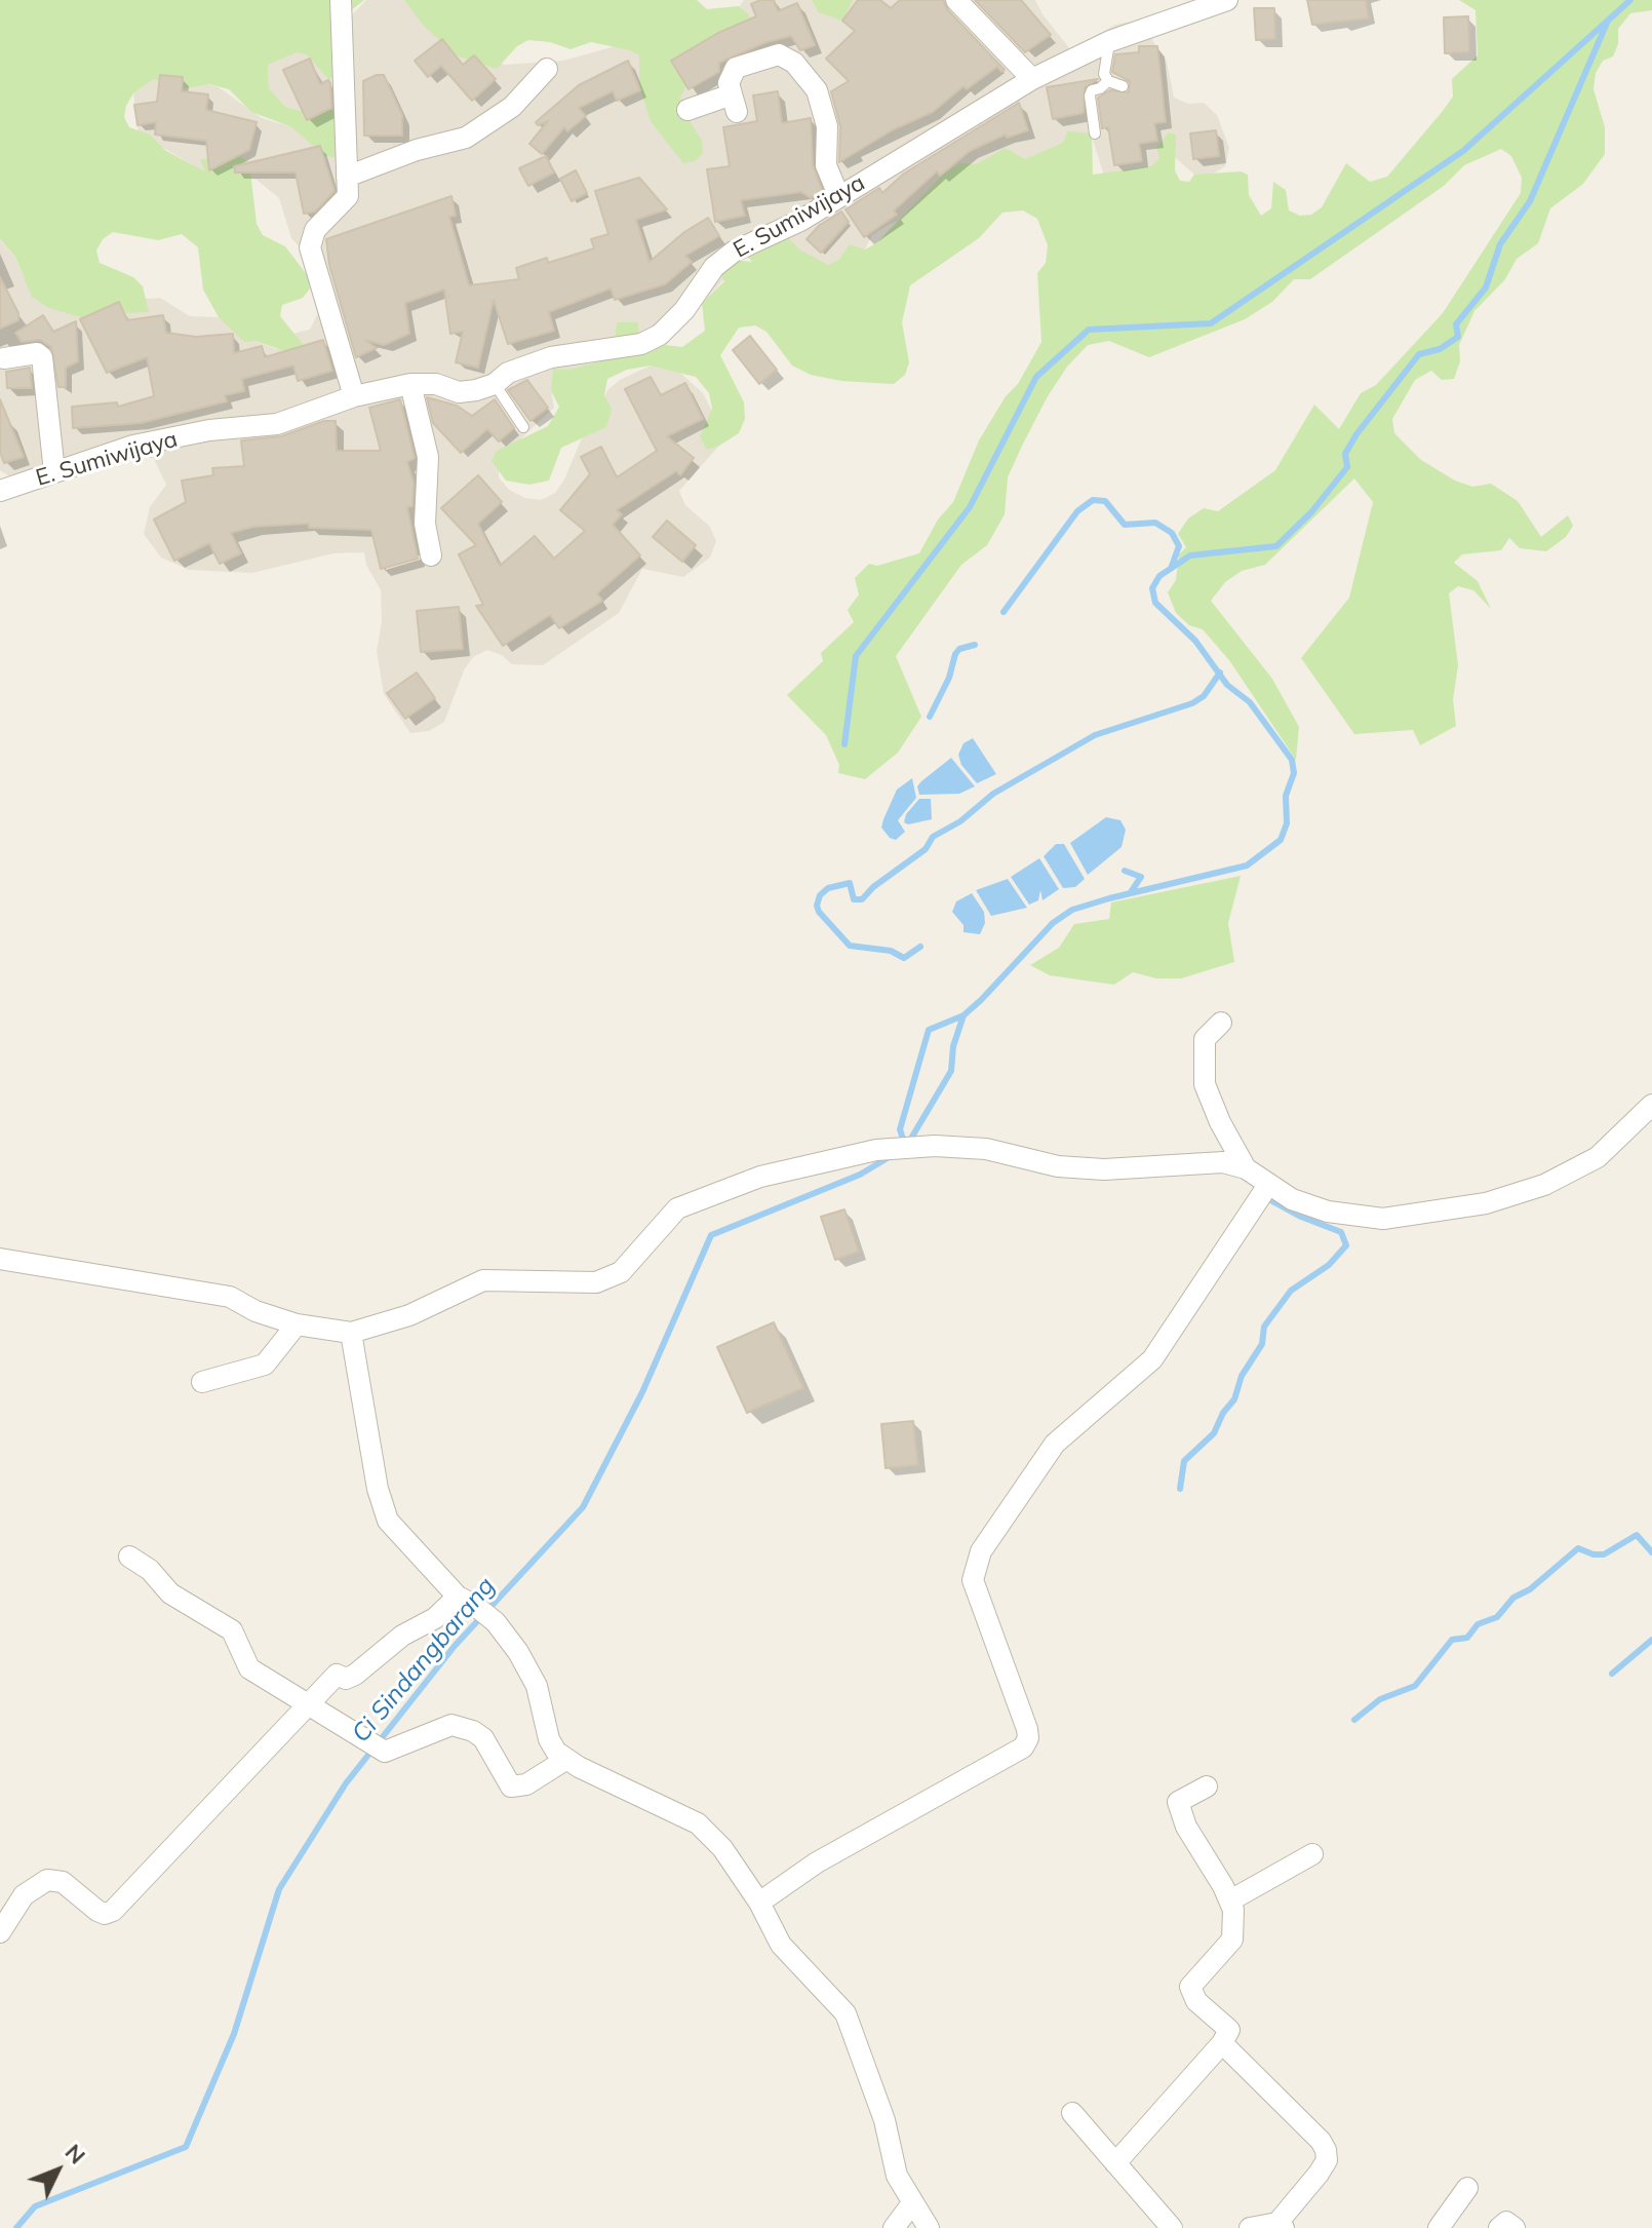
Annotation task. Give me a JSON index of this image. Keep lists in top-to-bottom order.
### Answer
{
  "streets": {
    "street": ["E. Sumiwijaya"]
  },
  "water": ["Ci Sindangbarang"],
  "north": "top right"
}
